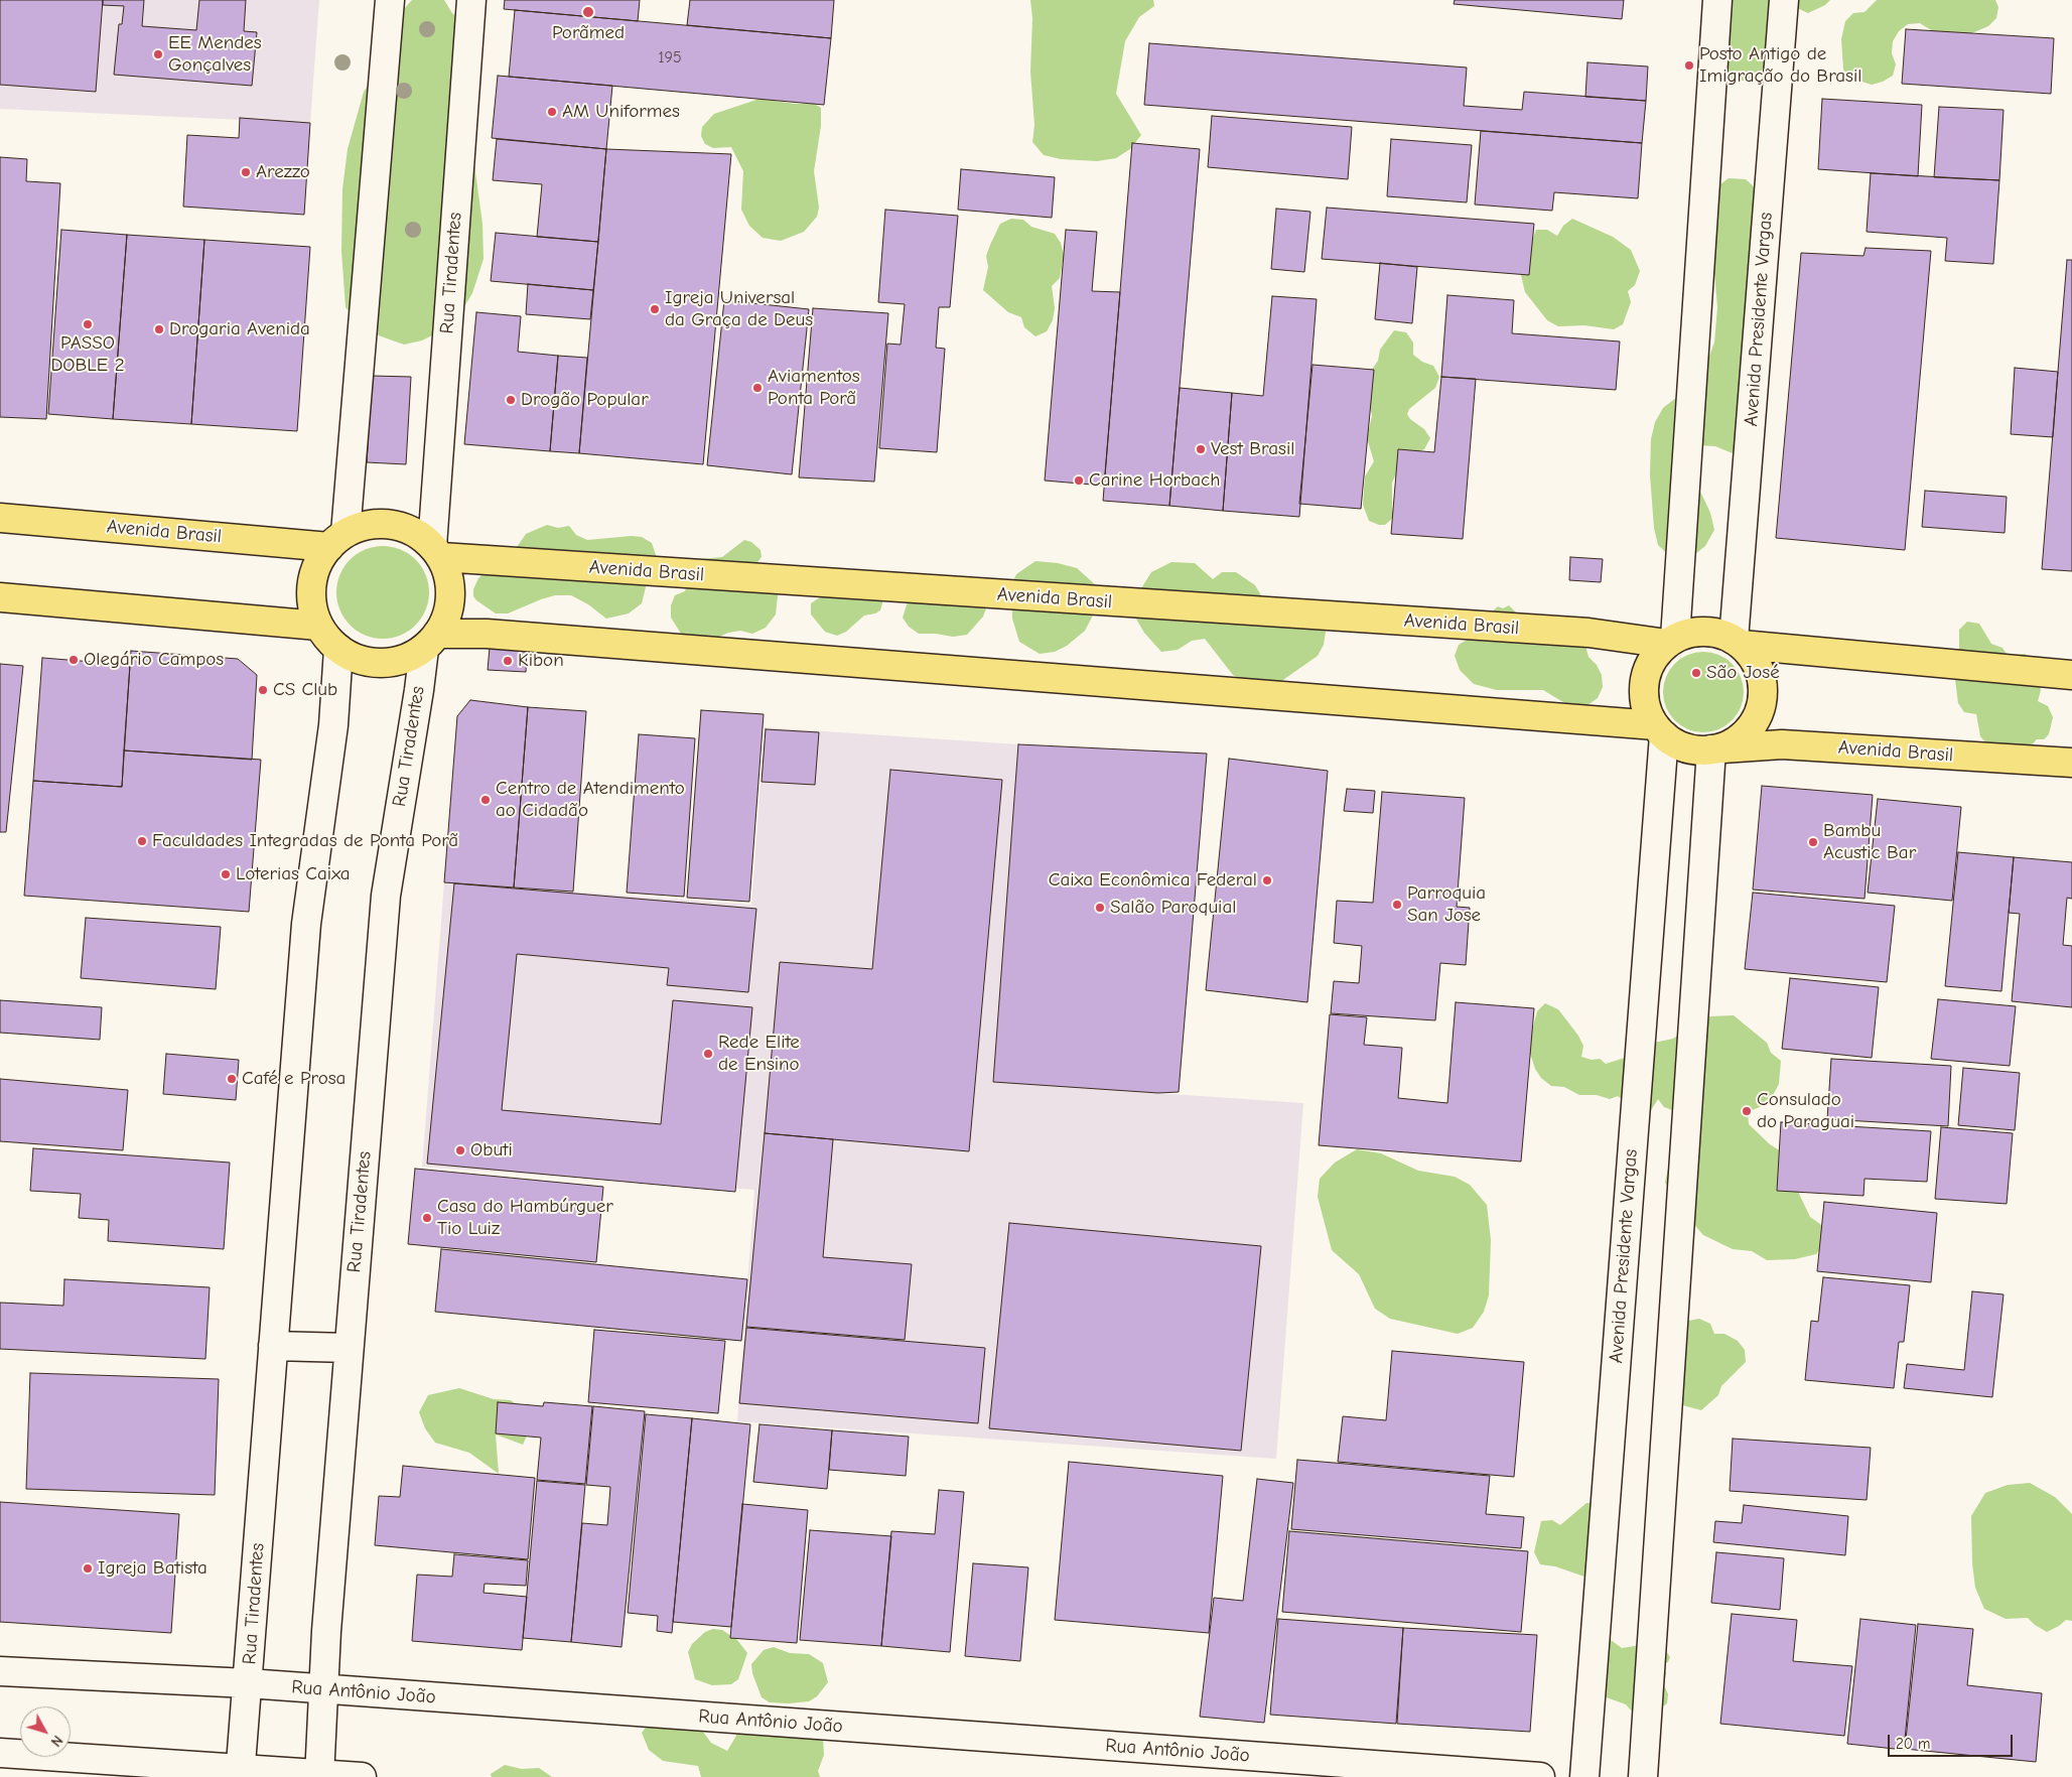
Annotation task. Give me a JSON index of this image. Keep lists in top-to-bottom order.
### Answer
{
  "streets": {
    "main road": [
      "Rua Tiradentes",
      "Avenida Presidente Vargas",
      "Avenida Brasil",
      "Rua Antônio João"
    ]
  },
  "crossings": [
    ["Rua Tiradentes", "Avenida Brasil"],
    ["Rua Tiradentes", "Rua Antônio João"],
    ["Avenida Presidente Vargas", "Avenida Brasil"]
  ],
  "places": [
    "Porãmed",
    "EE Mendes Gonçalves",
    "Posto Antigo de Imigração do Brasil",
    "AM Uniformes",
    "Arezzo",
    "Igreja Universal da Graça de Deus",
    "PASSO DOBLE 2",
    "Drogaria Avenida",
    "Aviamentos Ponta Porã",
    "Drogão Popular",
    "Vest Brasil",
    "Carine Horbach",
    "Olegário Campos",
    "Kibon",
    "São José",
    "CS Club",
    "Centro de Atendimento ao Cidadão",
    "Faculdades Integradas de Ponta Porã",
    "Bambu Acustic Bar",
    "Loterias Caixa",
    "Caixa Econômica Federal",
    "Parroquia San Jose",
    "Salão Paroquial",
    "Rede Elite de Ensino",
    "Café e Prosa",
    "Consulado do Paraguai",
    "Obuti",
    "Casa do Hambúrguer Tio Luiz",
    "Igreja Batista"
  ],
  "house_numbers": ["195"],
  "scale_bar": "20 m",
  "north": "bottom right"
}
